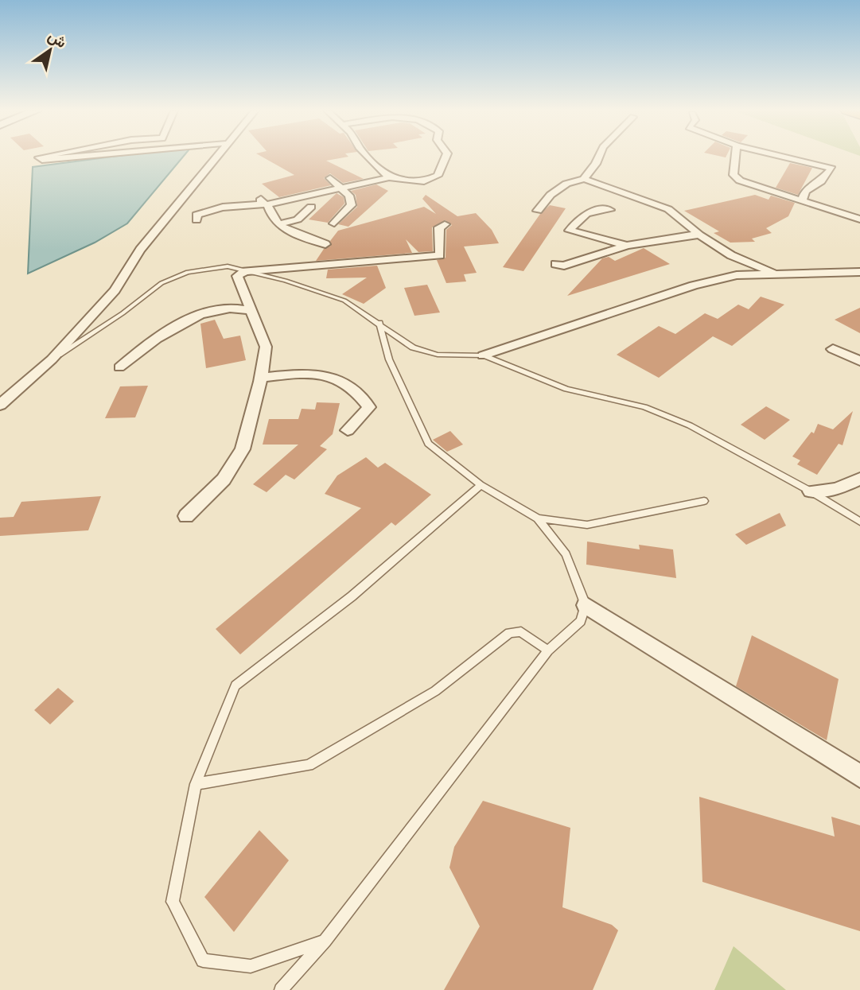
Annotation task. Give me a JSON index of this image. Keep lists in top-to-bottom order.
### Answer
{
  "north": "top right"
}
